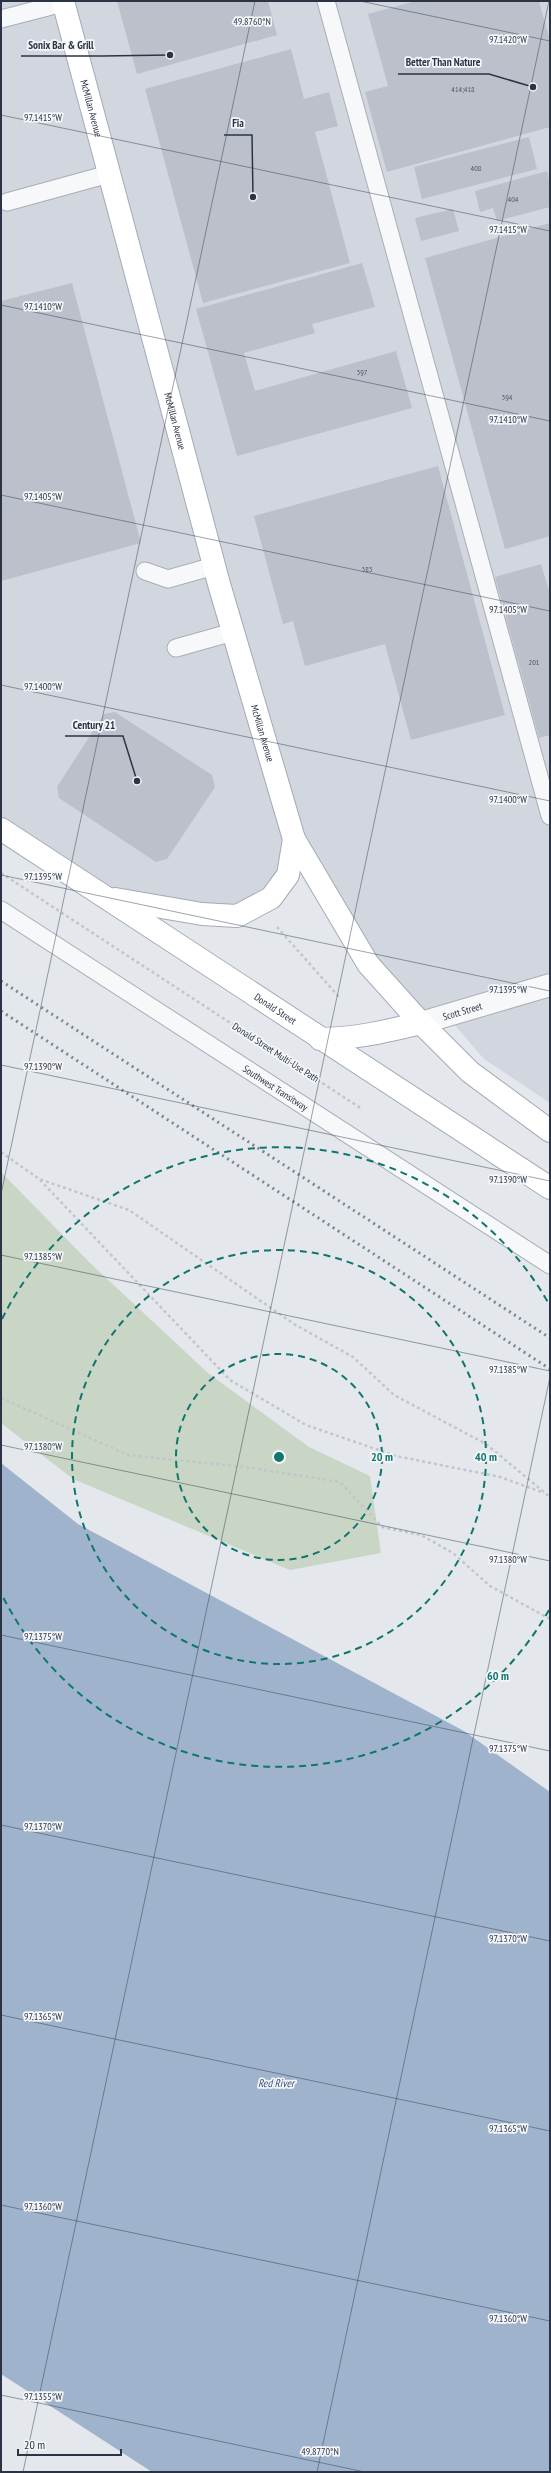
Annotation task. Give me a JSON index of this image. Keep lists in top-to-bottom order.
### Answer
{
  "streets": {
    "main road": ["McMillan Avenue", "Donald Street"],
    "street": ["Scott Street"],
    "lane": ["Southwest Transitway"],
    "path": ["Donald Street Multi-Use Path"]
  },
  "water": ["Red River"],
  "places": [
    "Sonix Bar & Grill",
    "Better Than Nature",
    "Fia",
    "Century 21"
  ],
  "house_numbers": [
    "414;418",
    "408",
    "404",
    "397",
    "394",
    "383",
    "201"
  ],
  "scale_bar": "20 m",
  "coordinates": [
    "49.8760°N",
    "97.1420°W",
    "97.1415°W",
    "97.1410°W",
    "97.1405°W",
    "97.1400°W",
    "97.1395°W",
    "97.1390°W",
    "97.1385°W",
    "97.1380°W",
    "97.1375°W",
    "97.1370°W",
    "97.1365°W",
    "97.1360°W",
    "97.1355°W",
    "49.8770°N"
  ],
  "rings": ["20 m", "40 m", "60 m"]
}
